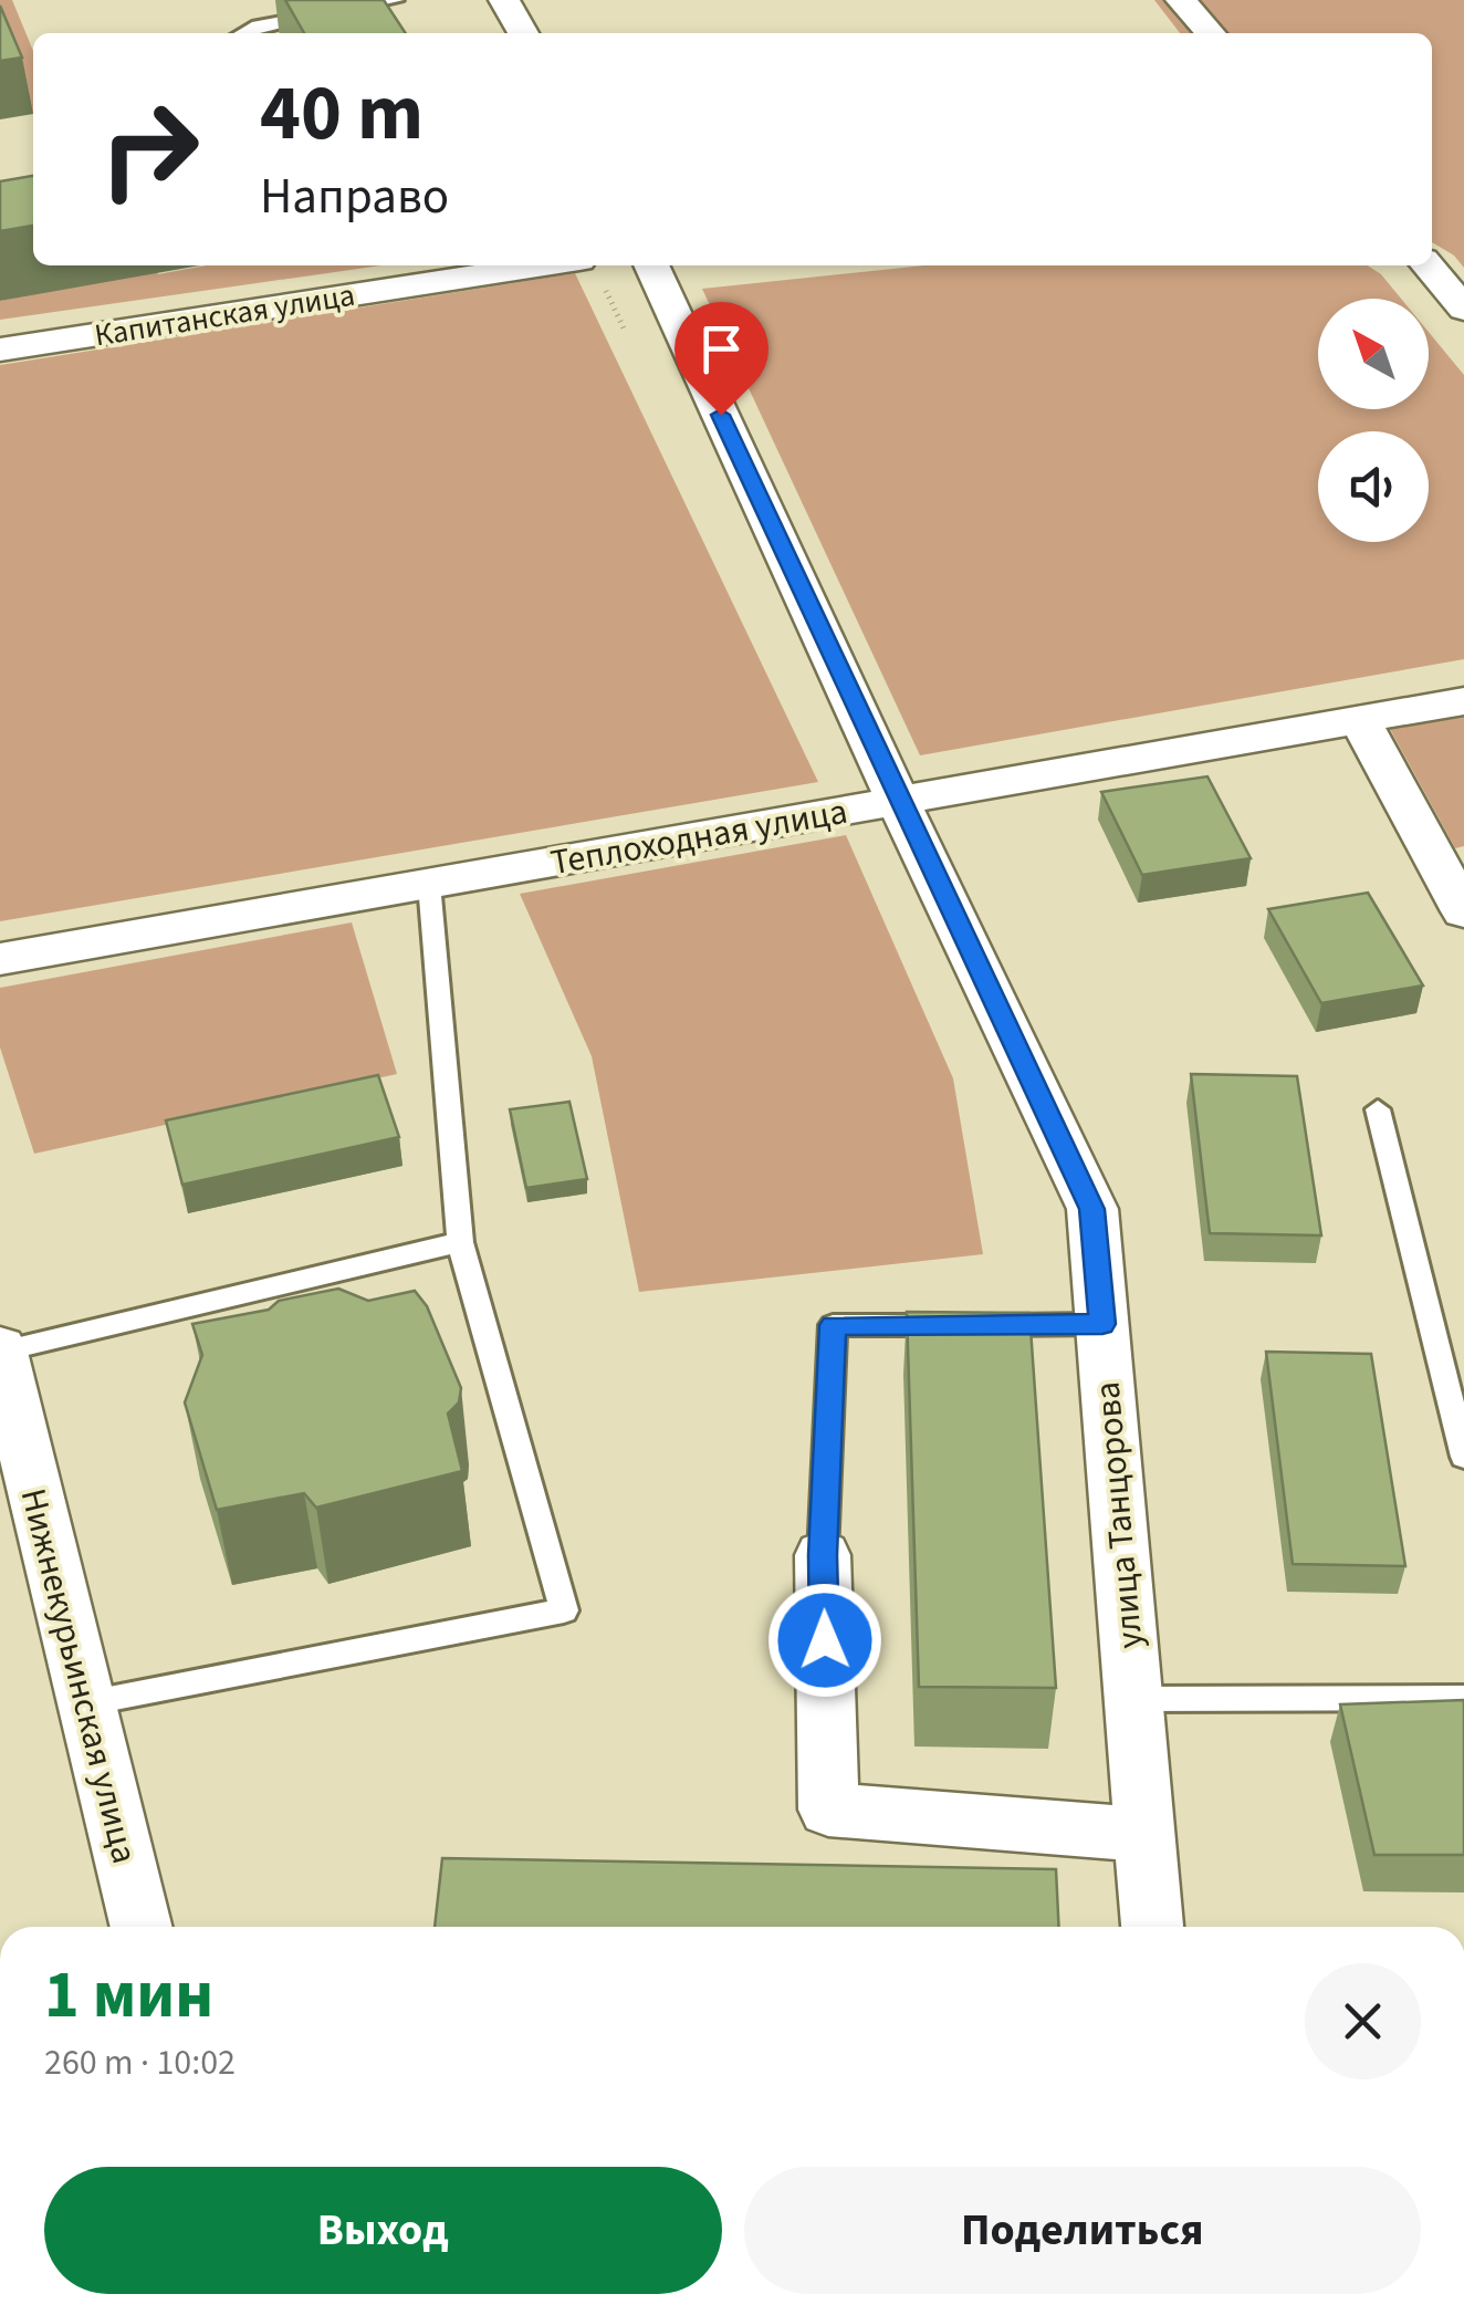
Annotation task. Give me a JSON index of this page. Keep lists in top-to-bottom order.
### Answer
{
  "streets": {
    "street": [
      "Капитанская улица",
      "Теплоходная улица",
      "улица Танцорова",
      "Нижнекурьинская улица"
    ]
  },
  "crossings": [
    ["Теплоходная улица", "улица Танцорова"]
  ],
  "north": "top left",
  "page": {
    "turn": ["40 m", "Направо"],
    "heading": ["1 мин", "260 m · 10:02"],
    "buttons": ["Выход", "Поделиться"]
  }
}
